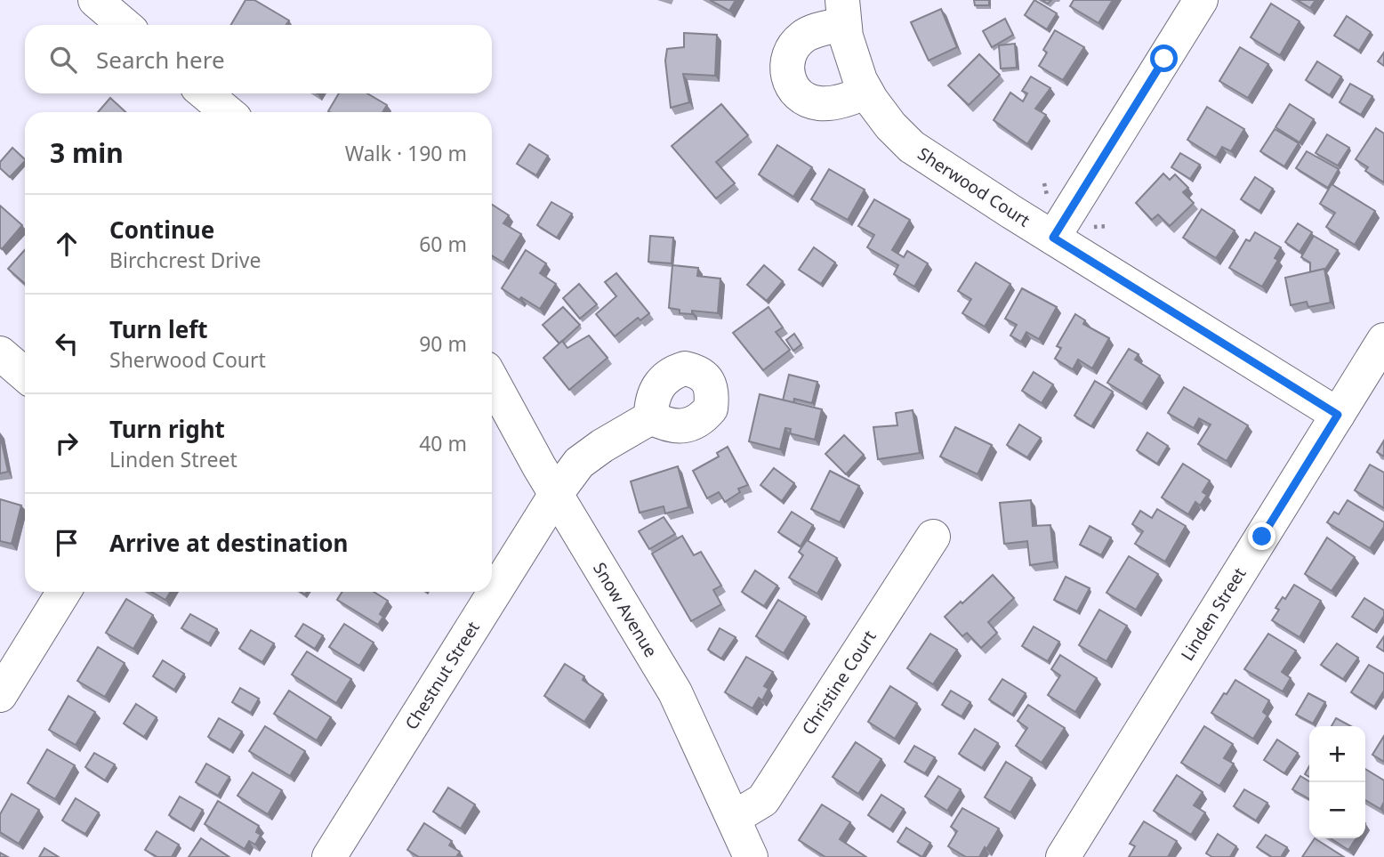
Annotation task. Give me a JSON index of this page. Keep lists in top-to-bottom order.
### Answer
{
  "streets": {
    "street": [
      "Sherwood Court",
      "Snow Avenue",
      "Linden Street",
      "Chestnut Street",
      "Christine Court"
    ]
  },
  "crossings": [
    ["Sherwood Court", "Linden Street"],
    ["Snow Avenue", "Chestnut Street"],
    ["Snow Avenue", "Christine Court"]
  ],
  "page": {
    "search": "Search here",
    "heading": ["3 min", "Walk · 190 m"],
    "list": [
      ["Continue", "Birchcrest Drive", "60 m"],
      ["Turn left", "Sherwood Court", "90 m"],
      ["Turn right", "Linden Street", "40 m"],
      "Arrive at destination"
    ],
    "map_buttons": ["+", "−"]
  }
}
